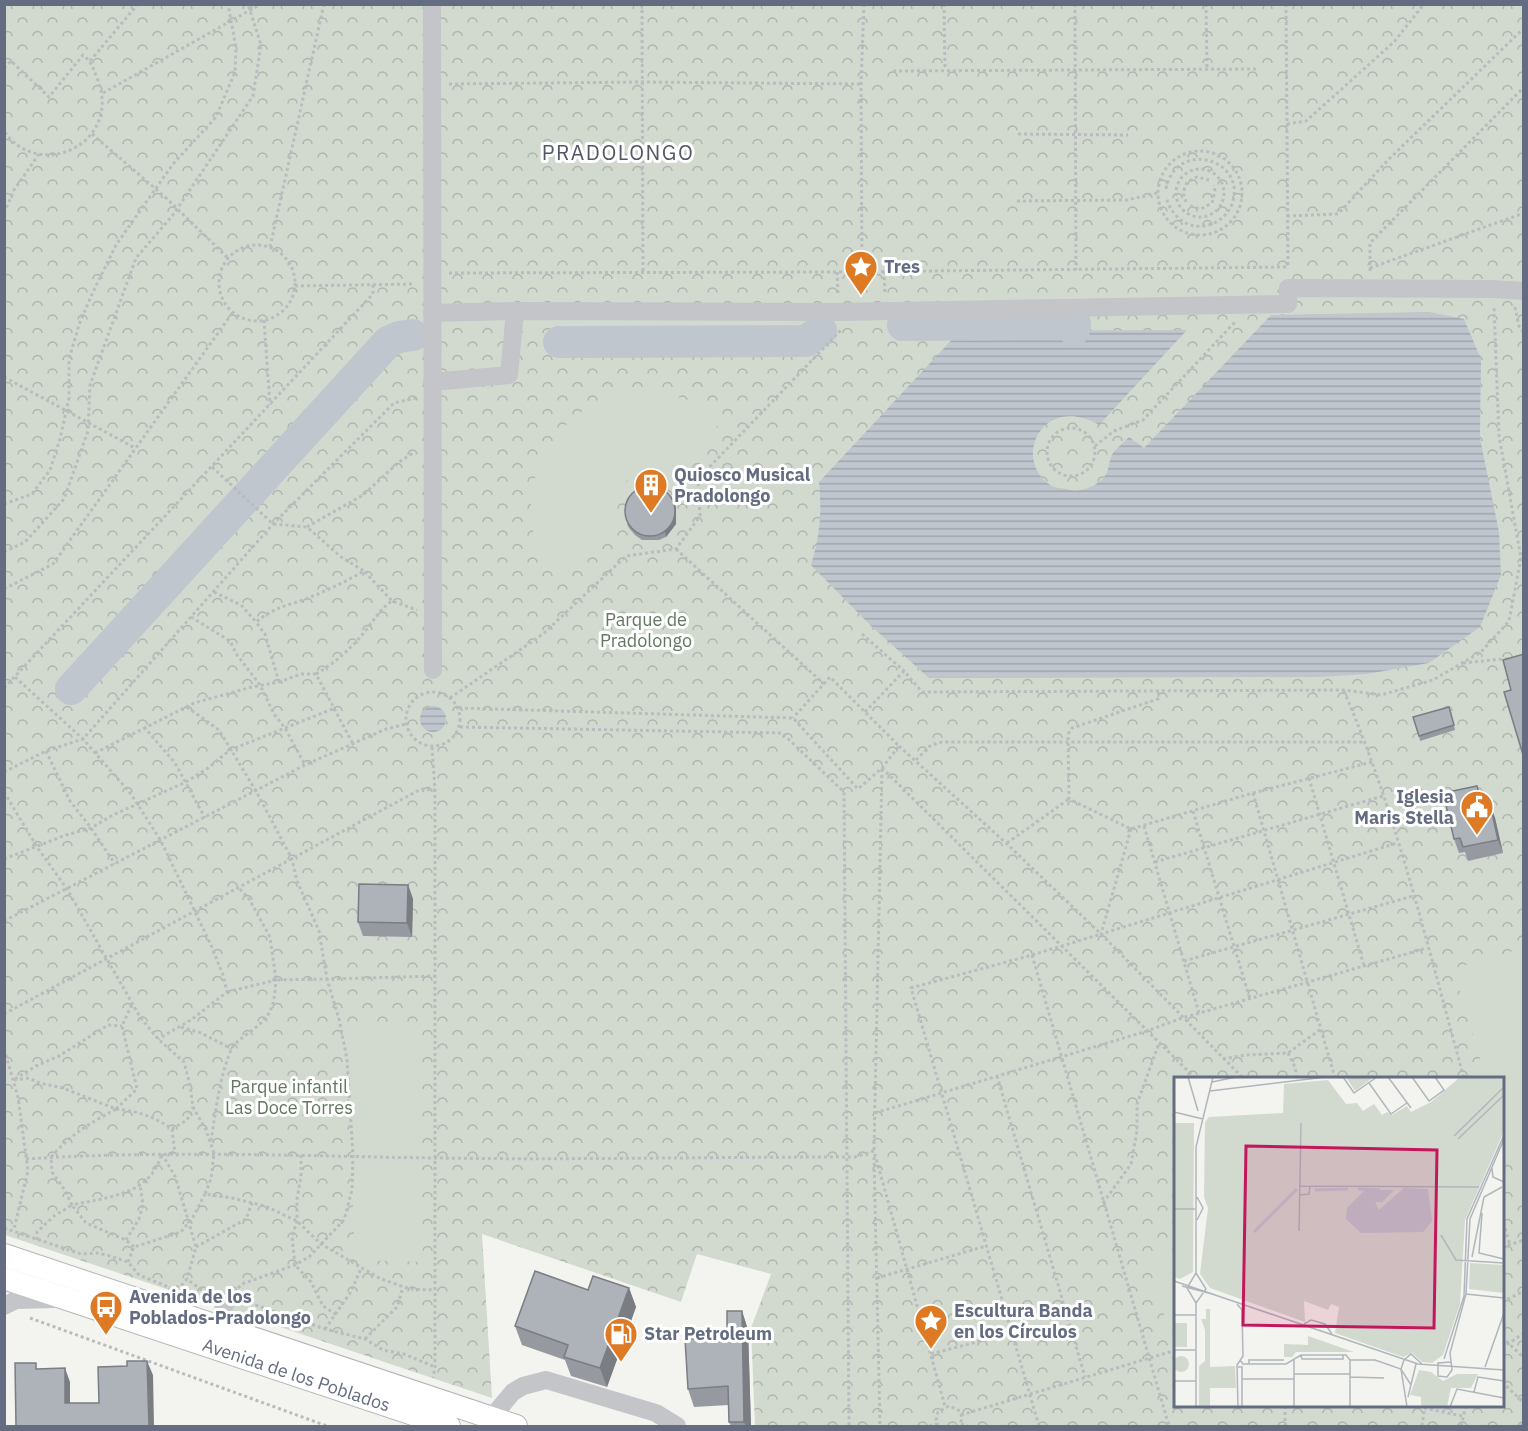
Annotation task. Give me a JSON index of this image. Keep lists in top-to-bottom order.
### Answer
{
  "streets": {
    "main road": ["Avenida de los Poblados"]
  },
  "districts": ["PRADOLONGO"],
  "parks": ["Parque de Pradolongo", "Parque infantil Las Doce Torres"],
  "places": {
    "place": ["Tres", "Escultura Banda en los Círculos"],
    "building": ["Quiosco Musical Pradolongo"],
    "public building": ["Iglesia Maris Stella"],
    "bus stop": ["Avenida de los Poblados-Pradolongo"],
    "fuel station": ["Star Petroleum"]
  }
}
